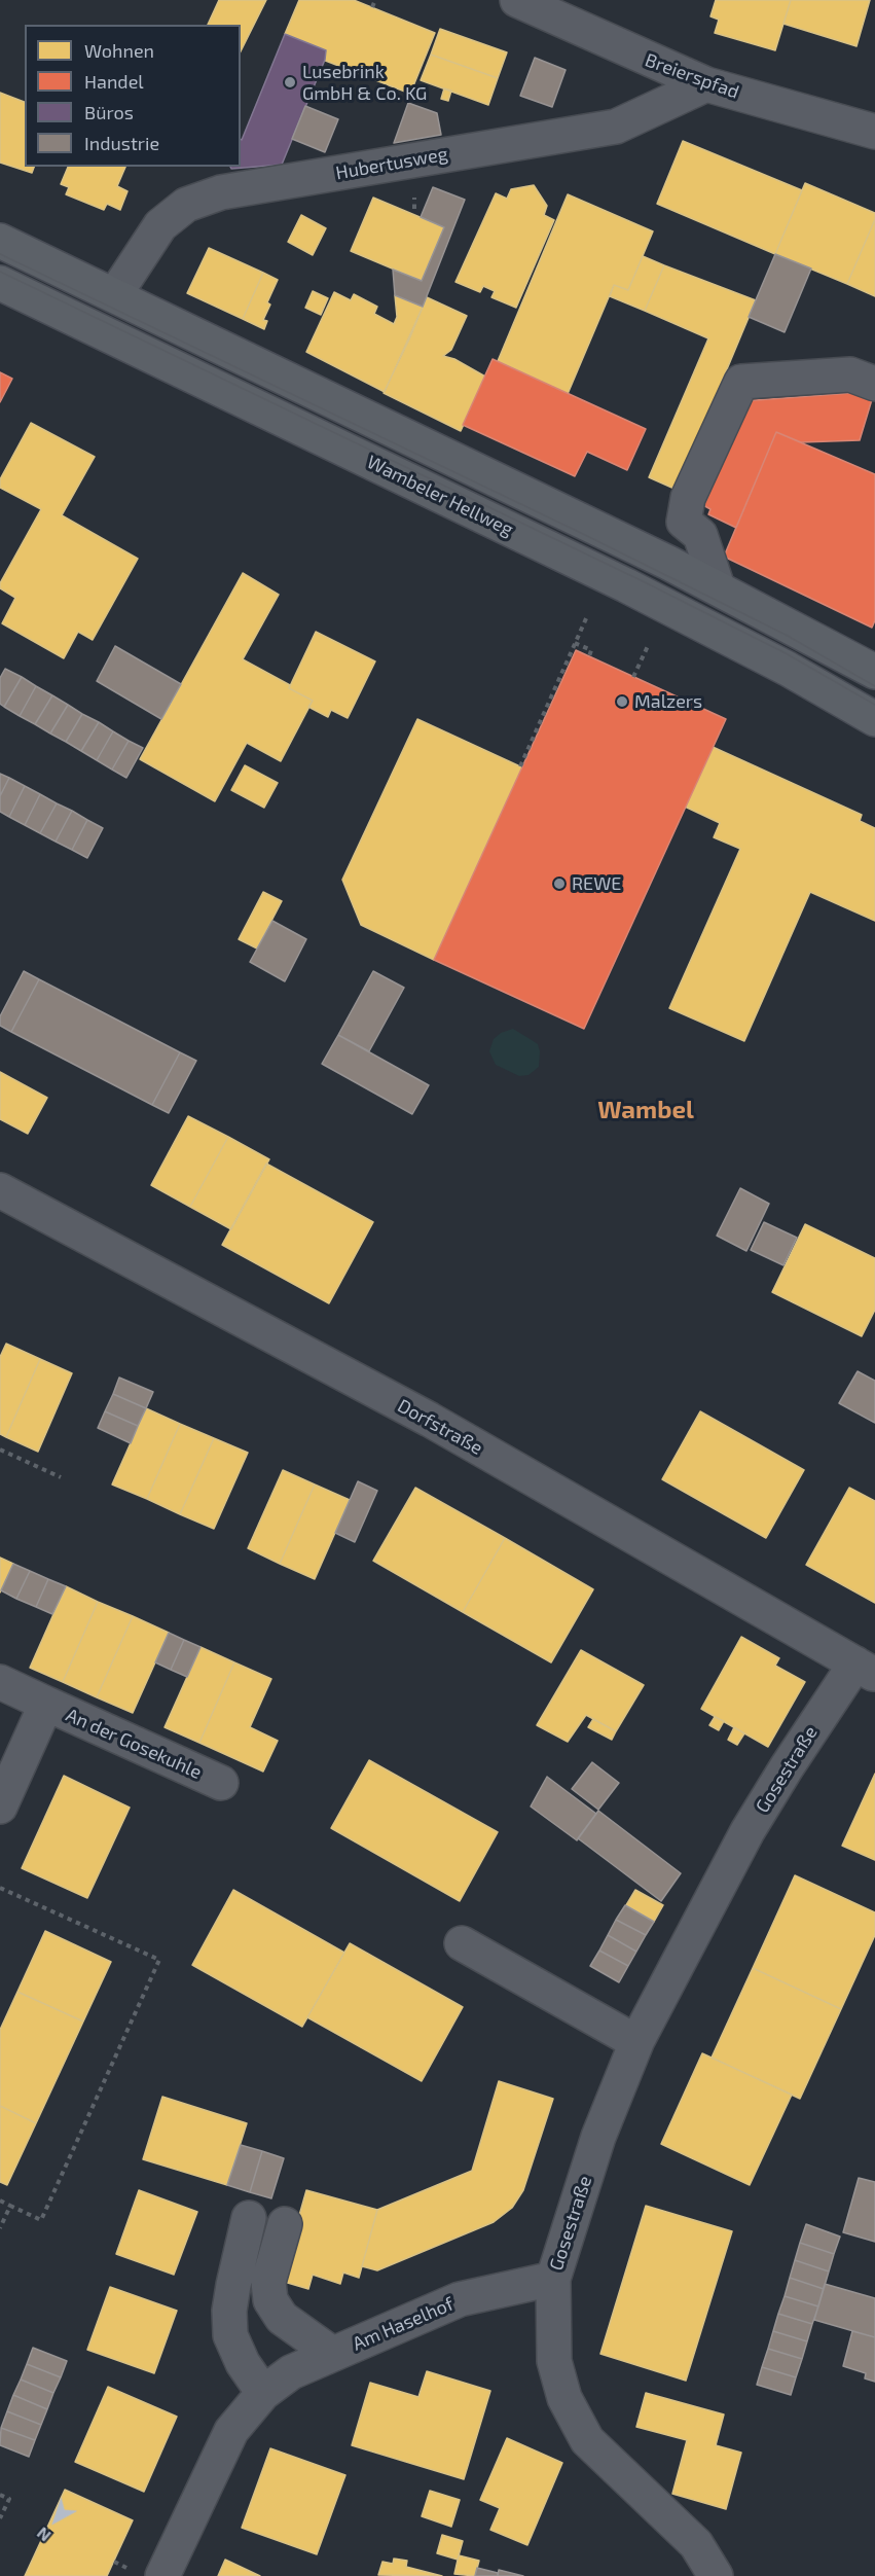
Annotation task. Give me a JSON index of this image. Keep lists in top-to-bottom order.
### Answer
{
  "streets": {
    "main road": ["Wambeler Hellweg"],
    "street": [
      "Breierspfad",
      "Hubertusweg",
      "Dorfstraße",
      "An der Gosekuhle",
      "Gosestraße",
      "Am Haselhof"
    ]
  },
  "crossings": [
    ["Breierspfad", "Hubertusweg"],
    ["Hubertusweg", "Wambeler Hellweg"],
    ["Dorfstraße", "Gosestraße"],
    ["Gosestraße", "Am Haselhof"]
  ],
  "districts": ["Wambel"],
  "places": ["Lusebrink GmbH & Co. KG", "Malzers", "REWE"],
  "legend": [
    "Wohnen",
    "Handel",
    "Büros",
    "Industrie"
  ],
  "north": "bottom left"
}
